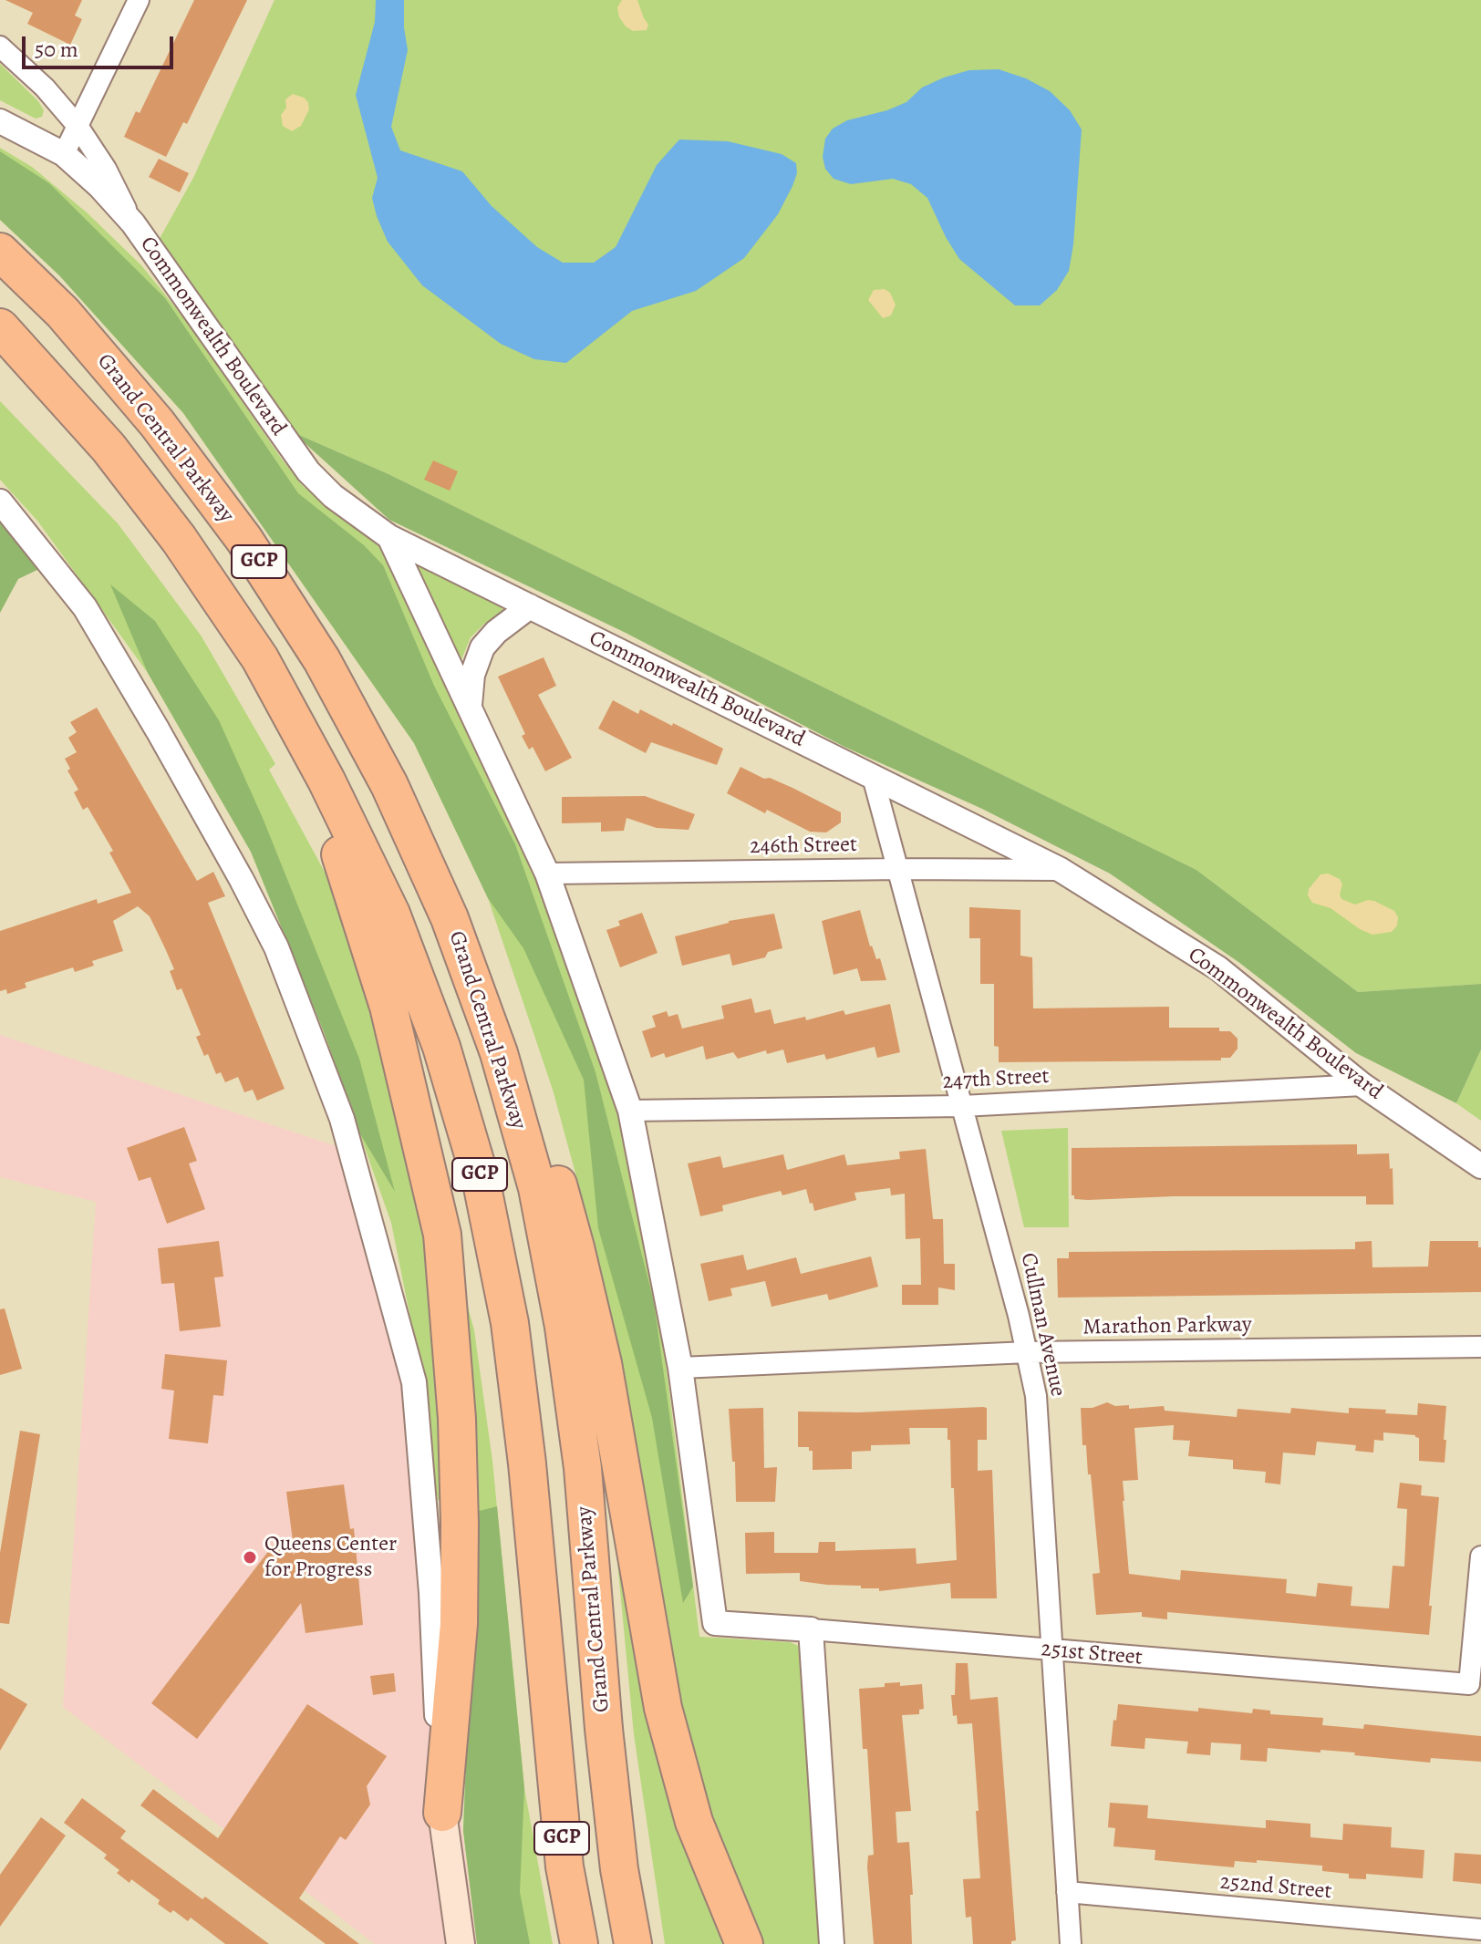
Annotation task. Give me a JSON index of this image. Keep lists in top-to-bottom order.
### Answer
{
  "streets": {
    "highway": ["Grand Central Parkway", "GCP"],
    "street": [
      "Commonwealth Boulevard",
      "246th Street",
      "247th Street",
      "Cullman Avenue",
      "Marathon Parkway",
      "251st Street",
      "252nd Street"
    ]
  },
  "crossings": [
    ["Commonwealth Boulevard", "246th Street"],
    ["Commonwealth Boulevard", "247th Street"],
    ["Commonwealth Boulevard", "Cullman Avenue"],
    ["246th Street", "Cullman Avenue"],
    ["247th Street", "Cullman Avenue"],
    ["Cullman Avenue", "Marathon Parkway"],
    ["Cullman Avenue", "251st Street"],
    ["Cullman Avenue", "252nd Street"],
    ["Marathon Parkway", "251st Street"]
  ],
  "places": ["Queens Center for Progress"],
  "scale_bar": "50 m"
}
